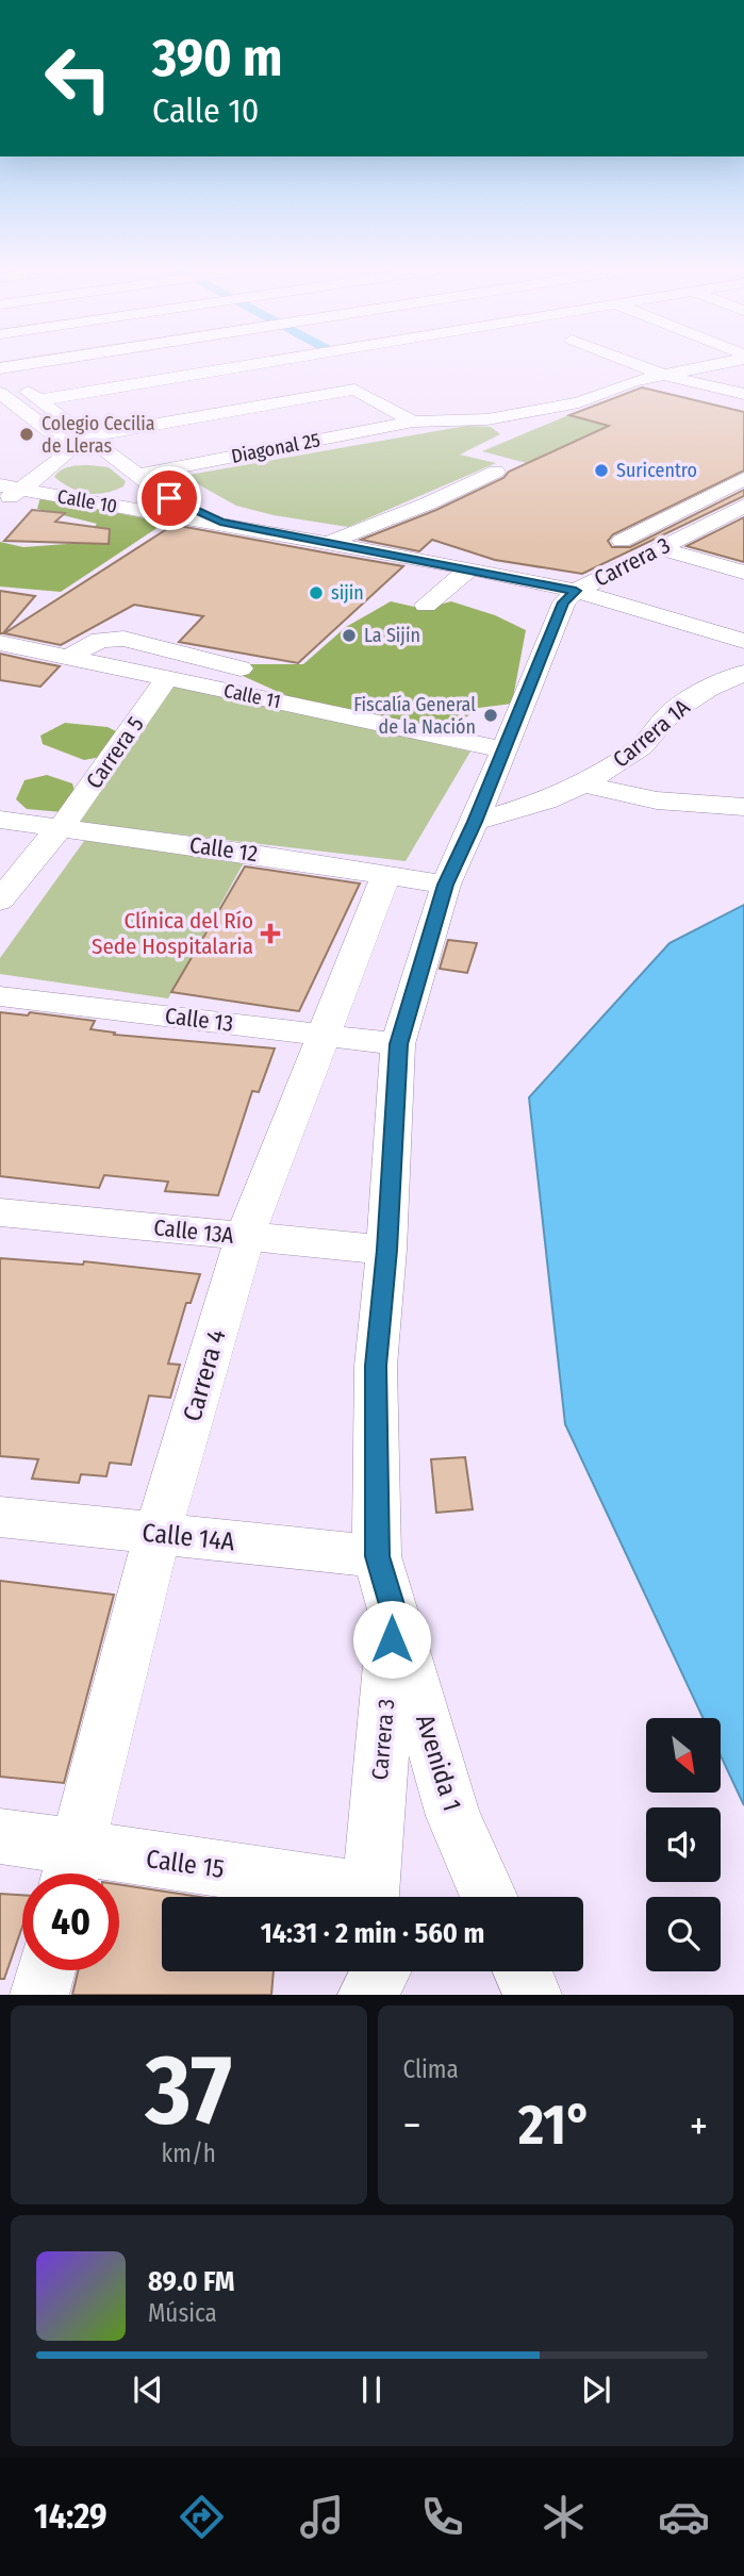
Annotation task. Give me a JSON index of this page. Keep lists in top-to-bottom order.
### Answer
{
  "streets": {
    "street": [
      "Diagonal 25",
      "Calle 10",
      "Carrera 3",
      "Calle 11",
      "Carrera 1A",
      "Carrera 5",
      "Calle 12",
      "Calle 13",
      "Calle 13A",
      "Carrera 4",
      "Calle 14A",
      "Avenida 1",
      "Calle 15"
    ]
  },
  "crossings": [
    ["Diagonal 25", "Calle 10"],
    ["Calle 10", "Carrera 3"],
    ["Carrera 3", "Calle 11"],
    ["Carrera 3", "Carrera 1A"],
    ["Carrera 3", "Calle 12"],
    ["Carrera 3", "Calle 13"],
    ["Carrera 3", "Calle 13A"],
    ["Carrera 3", "Calle 14A"],
    ["Carrera 3", "Avenida 1"],
    ["Calle 11", "Carrera 5"],
    ["Carrera 5", "Calle 12"],
    ["Calle 12", "Carrera 4"],
    ["Calle 13", "Carrera 4"],
    ["Calle 13A", "Carrera 4"],
    ["Carrera 4", "Calle 14A"],
    ["Carrera 4", "Calle 15"]
  ],
  "places": {
    "other": [
      "Colegio Cecilia de Lleras",
      "Suricentro",
      "sijin",
      "La Sijin",
      "Fiscalía General de la Nación"
    ],
    "health": ["Clínica del Río Sede Hospitalaria"]
  },
  "north": "bottom right",
  "page": {
    "turn": ["390 m", "Calle 10"],
    "limit": "40",
    "trip": "14:31 · 2 min · 560 m",
    "tile": [
      ["37", "km/h"],
      "Clima"
    ],
    "heat": ["−", "21°", "+"],
    "song": ["89.0 FM", "Música"],
    "tabs": "14:29"
  }
}
